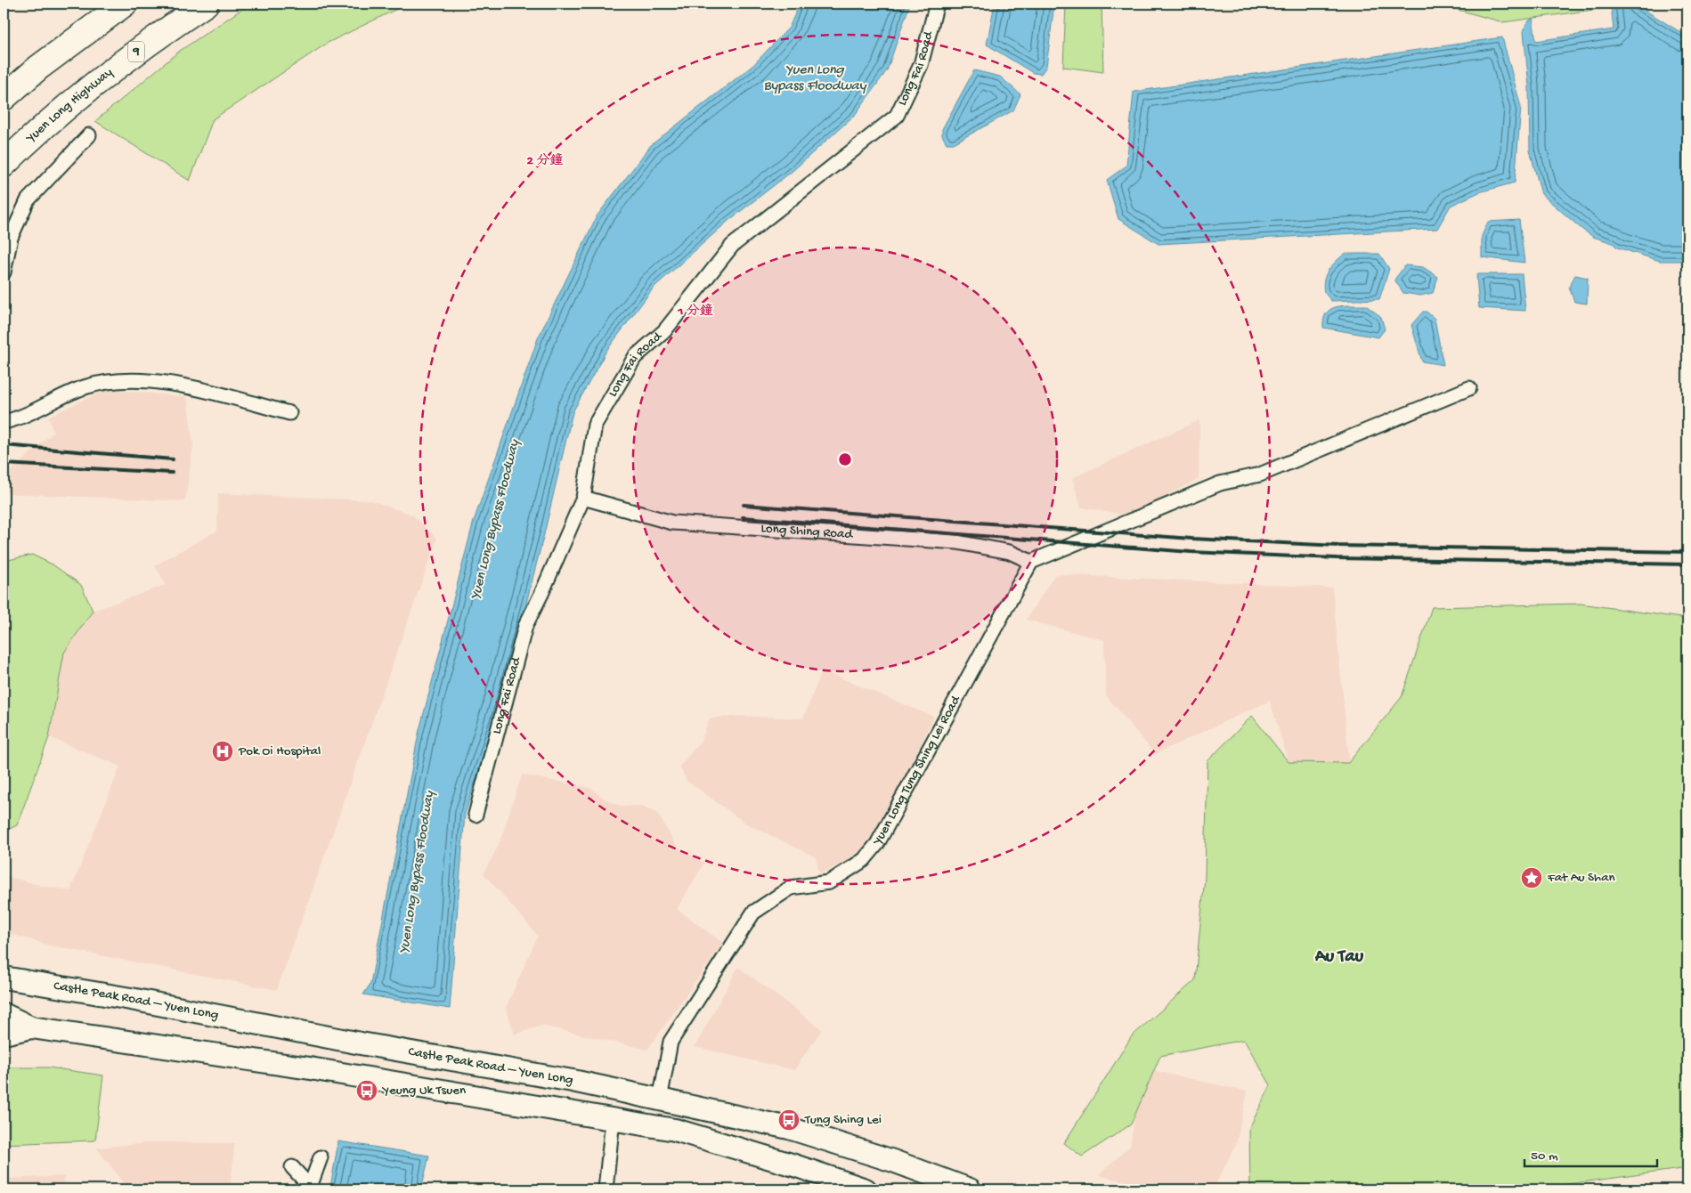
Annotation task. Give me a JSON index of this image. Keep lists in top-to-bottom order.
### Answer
{
  "streets": {
    "highway": ["9", "Yuen Long Highway"],
    "main road": ["Castle Peak Road – Yuen Long"],
    "street": ["Long Fai Road", "Long Shing Road", "Yuen Long Tung Shing Lei Road"]
  },
  "crossings": [
    ["Long Fai Road", "Long Shing Road"],
    ["Long Shing Road", "Yuen Long Tung Shing Lei Road"],
    ["Yuen Long Tung Shing Lei Road", "Castle Peak Road – Yuen Long"]
  ],
  "districts": ["Au Tau"],
  "water": ["Yuen Long Bypass Floodway"],
  "places": {
    "hospital": ["Pok Oi Hospital"],
    "place": ["Fat Au Shan"],
    "bus stop": ["Yeung Uk Tsuen", "Tung Shing Lei"]
  },
  "scale_bar": "50 m",
  "rings": ["2 分鐘", "1 分鐘"]
}
